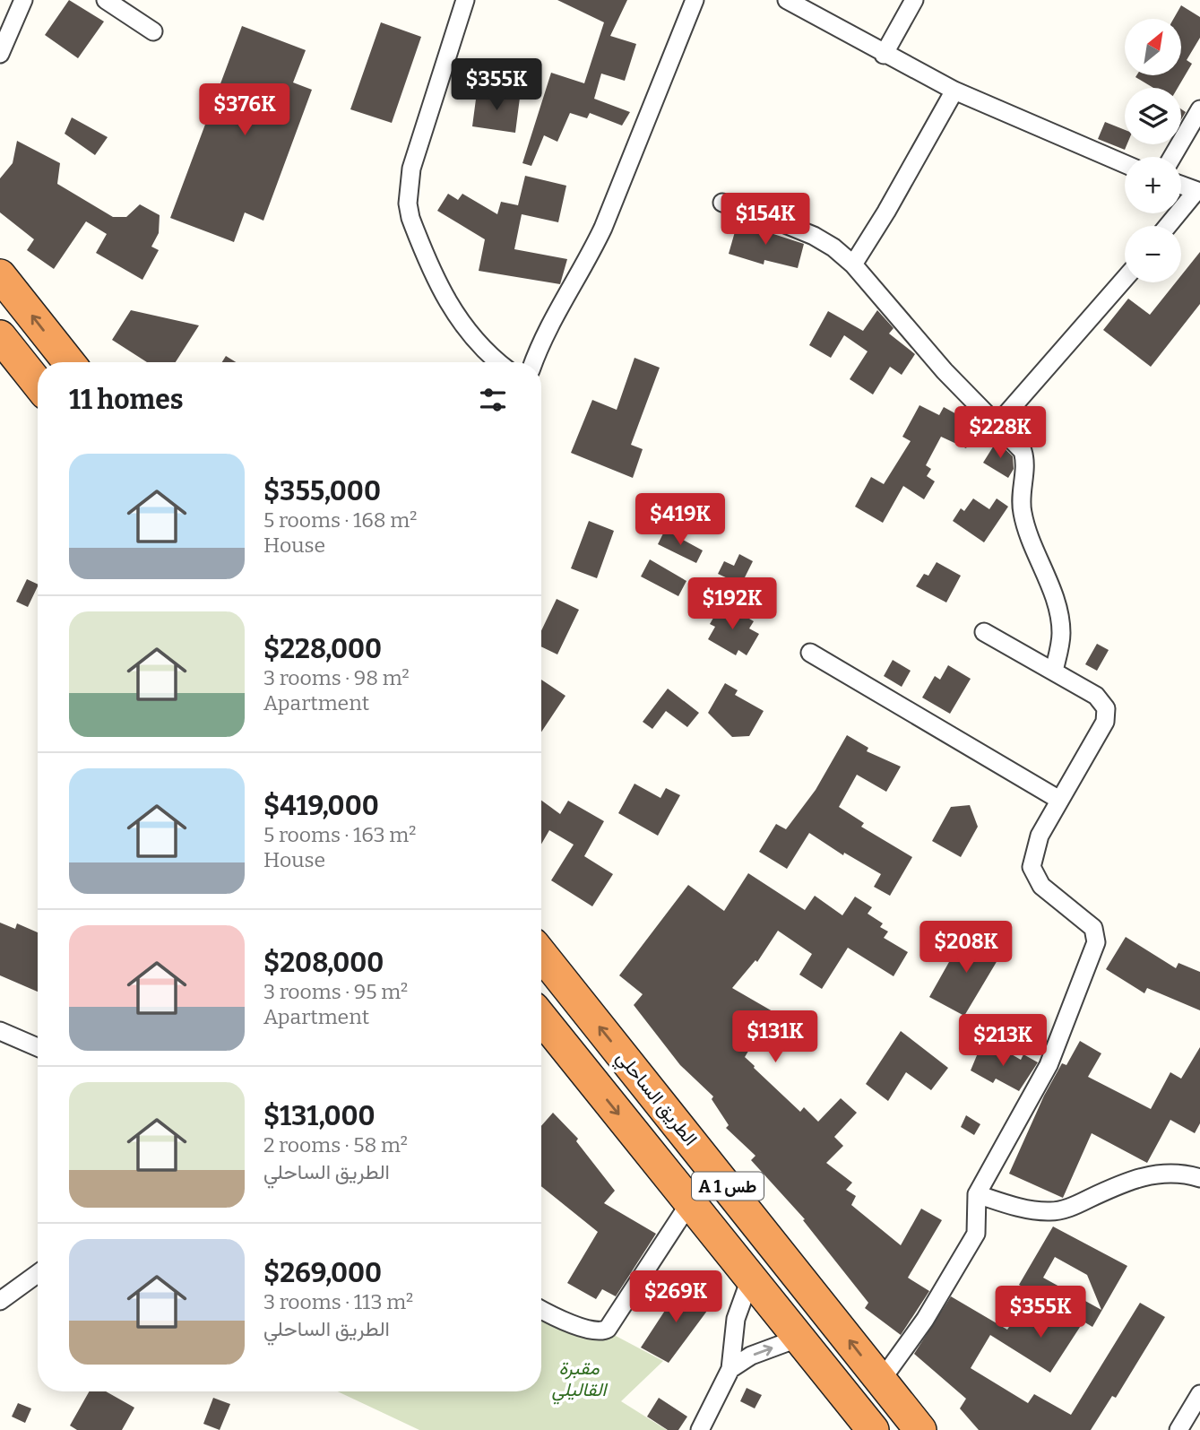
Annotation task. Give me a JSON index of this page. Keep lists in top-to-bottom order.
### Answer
{
  "streets": {
    "highway": ["الطريق الساحلي", "A 1 طس"]
  },
  "parks": ["مقبرة القاليلي"],
  "north": "top right",
  "page": {
    "map_buttons": ["+", "−"],
    "price": [
      "$355K",
      "$376K",
      "$154K",
      "$228K",
      "$419K",
      "$192K",
      "$208K",
      "$131K",
      "$213K",
      "$269K",
      "$355K"
    ],
    "heading": "11 homes",
    "list": [
      {
        "name": "$355,000",
        "note": "5 rooms · 168 m² · House"
      },
      {
        "name": "$228,000",
        "note": "3 rooms · 98 m² · Apartment"
      },
      {
        "name": "$419,000",
        "note": "5 rooms · 163 m² · House"
      },
      {
        "name": "$208,000",
        "note": "3 rooms · 95 m² · Apartment"
      },
      {
        "name": "$131,000",
        "note": "2 rooms · 58 m² · الطريق الساحلي"
      },
      {
        "name": "$269,000",
        "note": "3 rooms · 113 m² · الطريق الساحلي"
      }
    ]
  }
}
